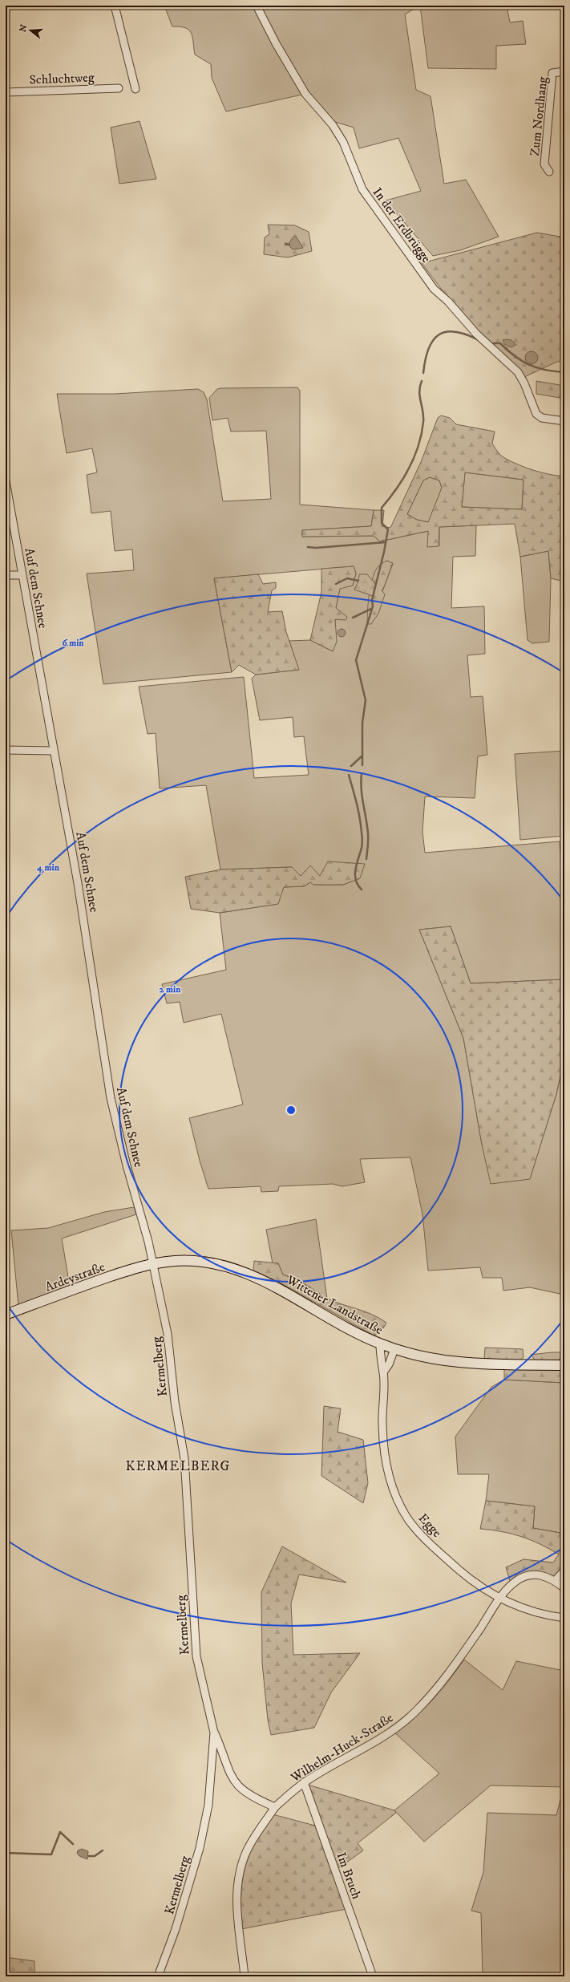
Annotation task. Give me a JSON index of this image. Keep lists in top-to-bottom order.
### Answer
{
  "streets": {
    "main road": ["Ardeystraße", "Wittener Landstraße"],
    "street": [
      "Schluchtweg",
      "Zum Nordhang",
      "In der Erdbrügge",
      "Auf dem Schnee",
      "Kermelberg",
      "Egge",
      "Wilhelm-Huck-Straße",
      "Im Bruch"
    ]
  },
  "crossings": [
    ["Auf dem Schnee", "Ardeystraße"],
    ["Auf dem Schnee", "Wittener Landstraße"],
    ["Auf dem Schnee", "Kermelberg"],
    ["Ardeystraße", "Wittener Landstraße"],
    ["Ardeystraße", "Kermelberg"],
    ["Wittener Landstraße", "Kermelberg"],
    ["Wittener Landstraße", "Egge"],
    ["Egge", "Wilhelm-Huck-Straße"],
    ["Wilhelm-Huck-Straße", "Im Bruch"]
  ],
  "districts": ["KERMELBERG"],
  "north": "left",
  "rings": ["6 min", "4 min", "2 min"]
}
